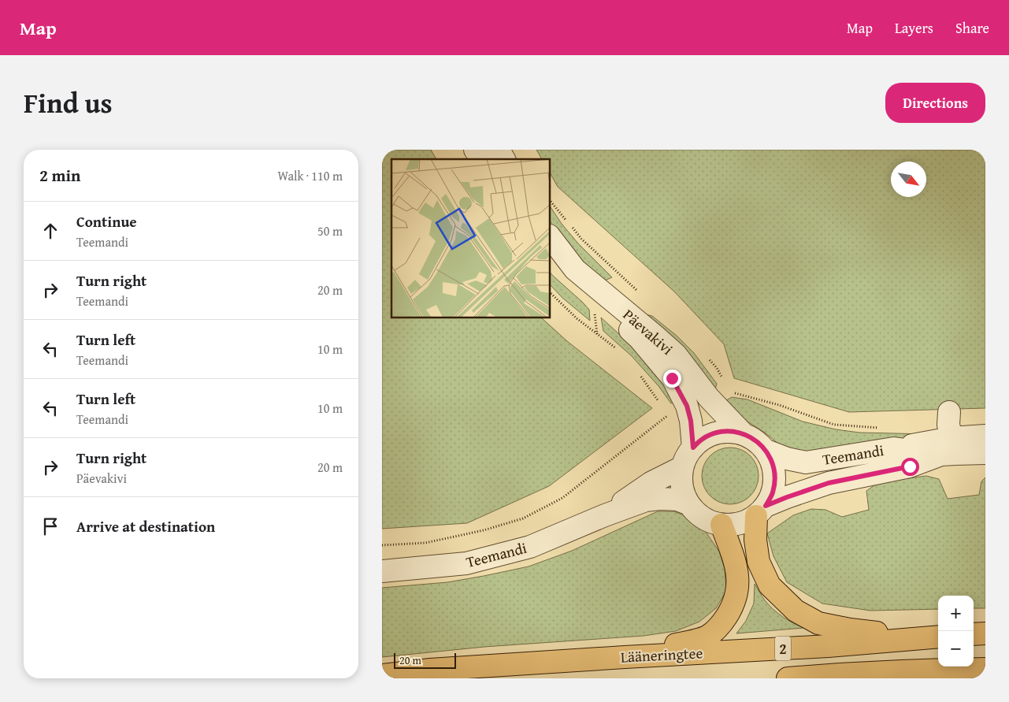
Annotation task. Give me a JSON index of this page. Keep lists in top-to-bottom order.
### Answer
{
  "streets": {
    "highway": ["2", "Lääneringtee"],
    "street": ["Päevakivi", "Teemandi"]
  },
  "crossings": [
    ["Päevakivi", "Teemandi"]
  ],
  "scale_bar": "20 m",
  "north": "bottom right",
  "page": {
    "header": "Map",
    "nav": ["Map", "Layers", "Share"],
    "title": "Find us",
    "buttons": "Directions",
    "heading": ["2 min", "Walk · 110 m"],
    "list": [
      ["Continue", "Teemandi", "50 m"],
      ["Turn right", "Teemandi", "20 m"],
      ["Turn left", "Teemandi", "10 m"],
      ["Turn left", "Teemandi", "10 m"],
      ["Turn right", "Päevakivi", "20 m"],
      "Arrive at destination"
    ],
    "map_buttons": ["+", "−"],
    "scale": "20 m"
  }
}
